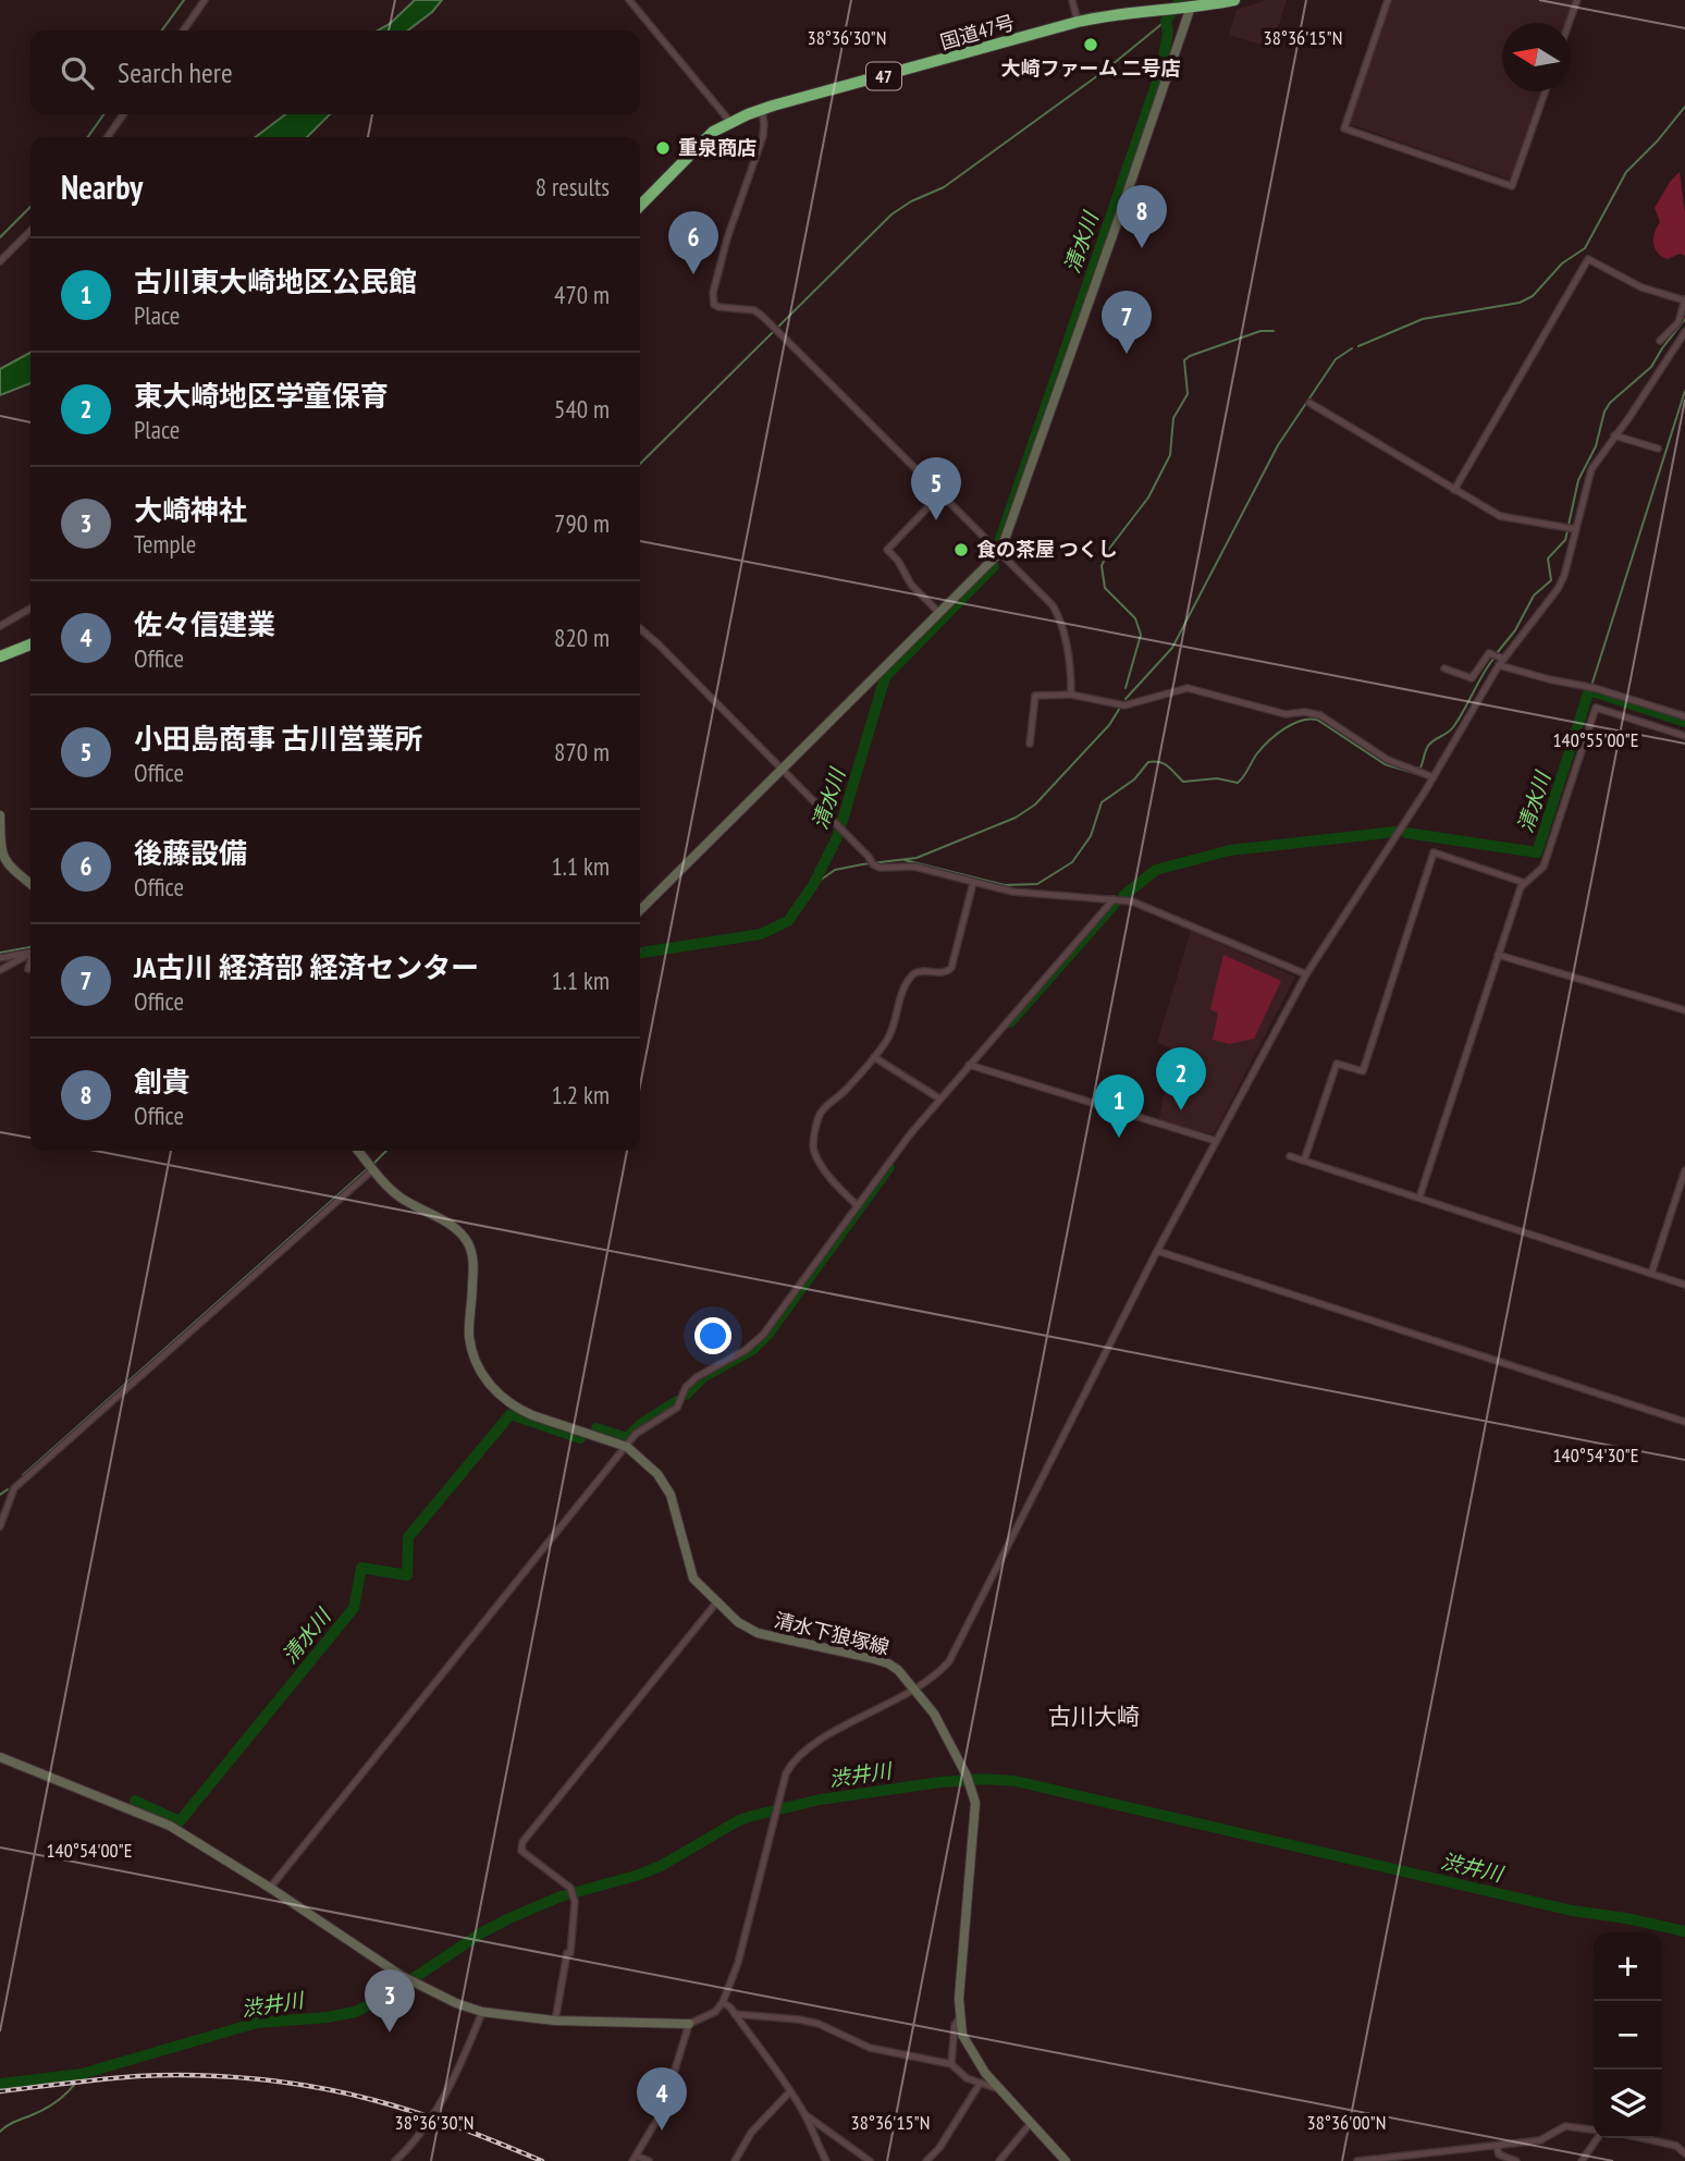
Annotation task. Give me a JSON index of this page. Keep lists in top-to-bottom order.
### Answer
{
  "streets": {
    "highway": ["国道47号", "47"],
    "street": ["清水下狼塚線"]
  },
  "districts": ["古川大崎"],
  "water": ["清水川", "渋井川"],
  "places": ["大崎ファーム 二号店", "重泉商店", "食の茶屋 つくし"],
  "north": "left",
  "page": {
    "search": "Search here",
    "heading": ["Nearby", "8 results"],
    "pins": [
      "8",
      "6",
      "7",
      "5",
      "2",
      "1",
      "3",
      "4"
    ],
    "list": [
      {
        "mark": "1",
        "name": "古川東大崎地区公民館",
        "note": "Place",
        "value": "470 m"
      },
      {
        "mark": "2",
        "name": "東大崎地区学童保育",
        "note": "Place",
        "value": "540 m"
      },
      {
        "mark": "3",
        "name": "大崎神社",
        "note": "Temple",
        "value": "790 m"
      },
      {
        "mark": "4",
        "name": "佐々信建業",
        "note": "Office",
        "value": "820 m"
      },
      {
        "mark": "5",
        "name": "小田島商事 古川営業所",
        "note": "Office",
        "value": "870 m"
      },
      {
        "mark": "6",
        "name": "後藤設備",
        "note": "Office",
        "value": "1.1 km"
      },
      {
        "mark": "7",
        "name": "JA古川 経済部 経済センター",
        "note": "Office",
        "value": "1.1 km"
      },
      {
        "mark": "8",
        "name": "創貴",
        "note": "Office",
        "value": "1.2 km"
      }
    ],
    "map_buttons": ["+", "−"]
  },
  "coordinates": [
    "38°36'30\"N",
    "38°36'15\"N",
    "140°55'00\"E",
    "140°54'30\"E",
    "140°54'00\"E",
    "38°36'00\"N"
  ]
}
